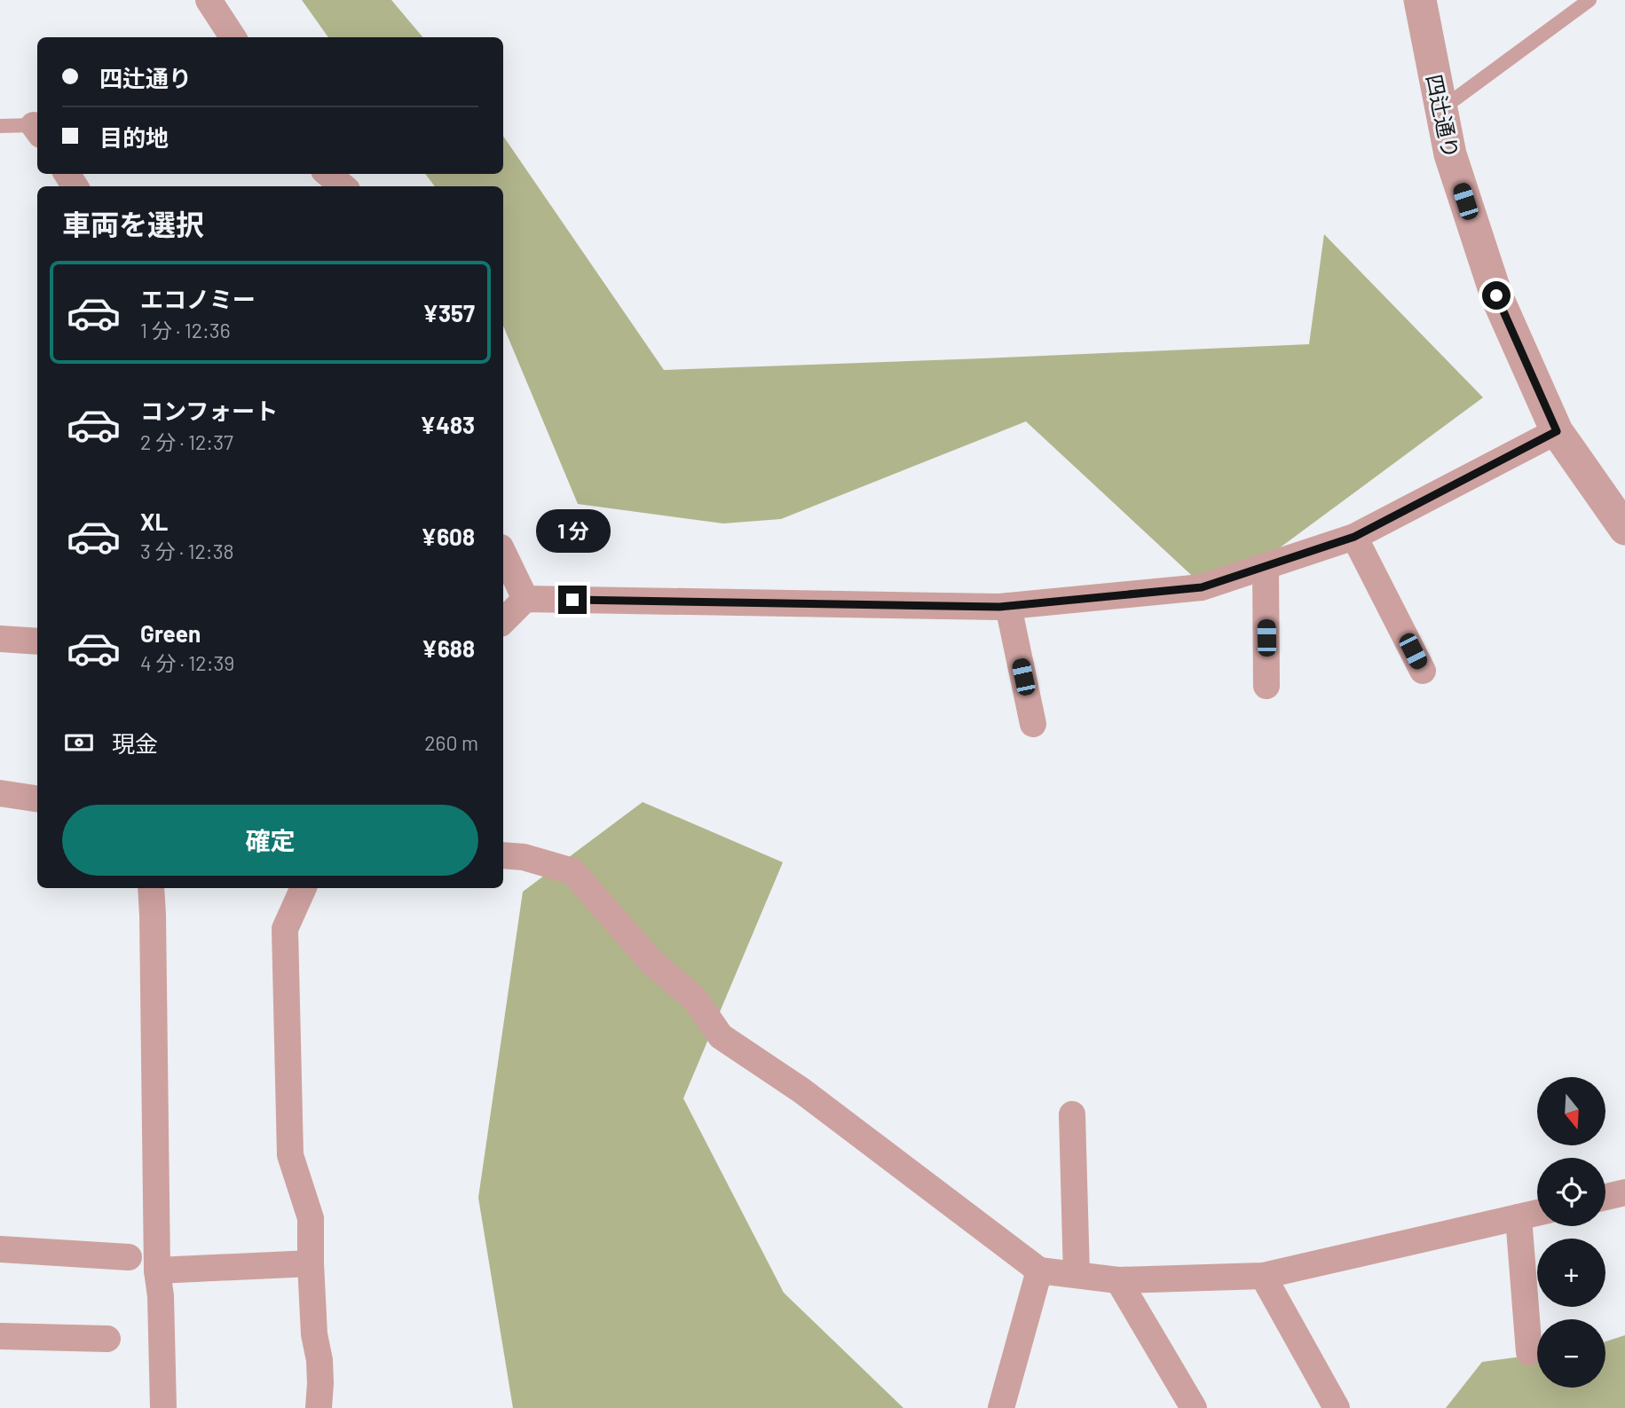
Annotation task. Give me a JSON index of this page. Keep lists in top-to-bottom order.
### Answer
{
  "streets": {
    "street": ["四辻通り"]
  },
  "north": "bottom",
  "page": {
    "banner": ["四辻通り", "目的地"],
    "heading": "車両を選択",
    "list": [
      {
        "name": "エコノミー",
        "note": "1 分 · 12:36",
        "value": "¥357"
      },
      {
        "name": "コンフォート",
        "note": "2 分 · 12:37",
        "value": "¥483"
      },
      {
        "name": "XL",
        "note": "3 分 · 12:38",
        "value": "¥608"
      },
      {
        "name": "Green",
        "note": "4 分 · 12:39",
        "value": "¥688"
      }
    ],
    "bubble": "1 分",
    "pay": ["現金", "260 m"],
    "buttons": "確定",
    "map_buttons": ["+", "−"]
  }
}
